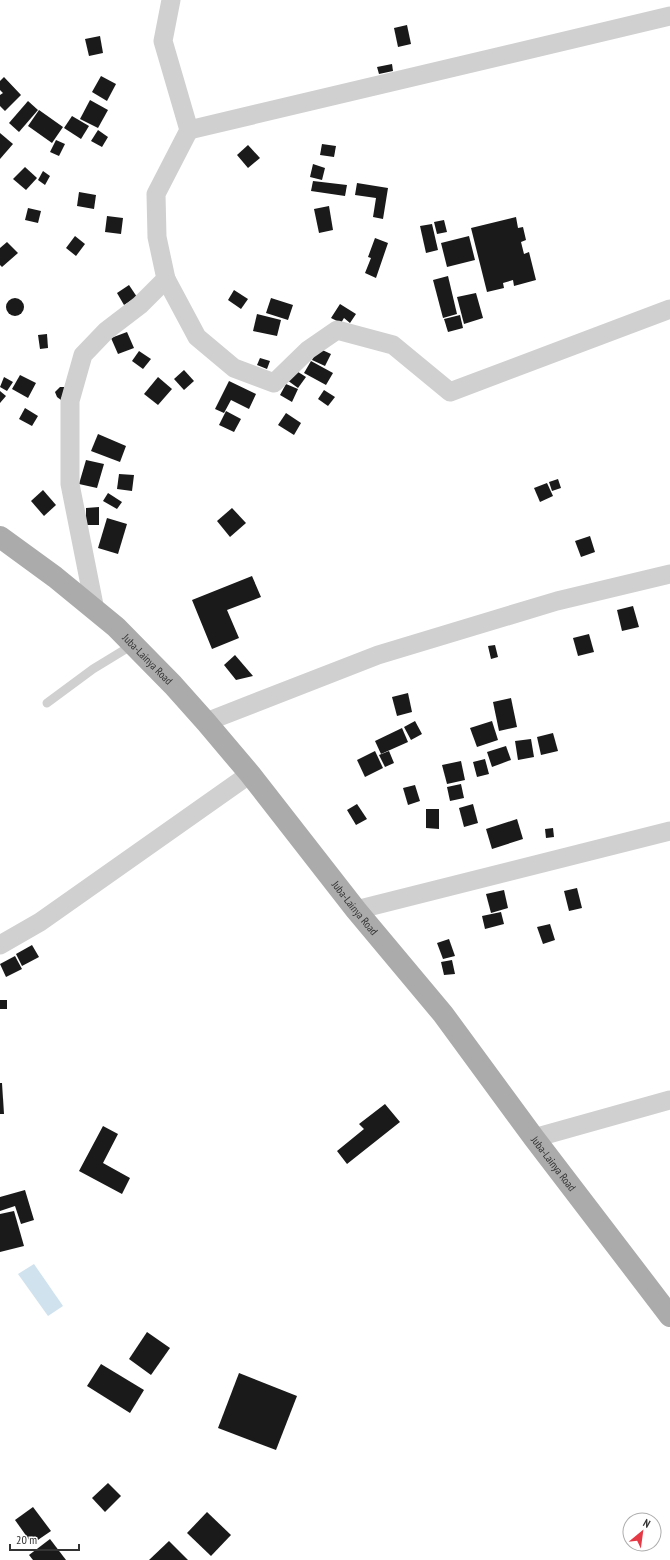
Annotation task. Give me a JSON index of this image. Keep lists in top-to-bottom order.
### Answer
{
  "streets": {
    "main road": ["Juba-Lainya Road"]
  },
  "scale_bar": "20 m",
  "north": "top right"
}
